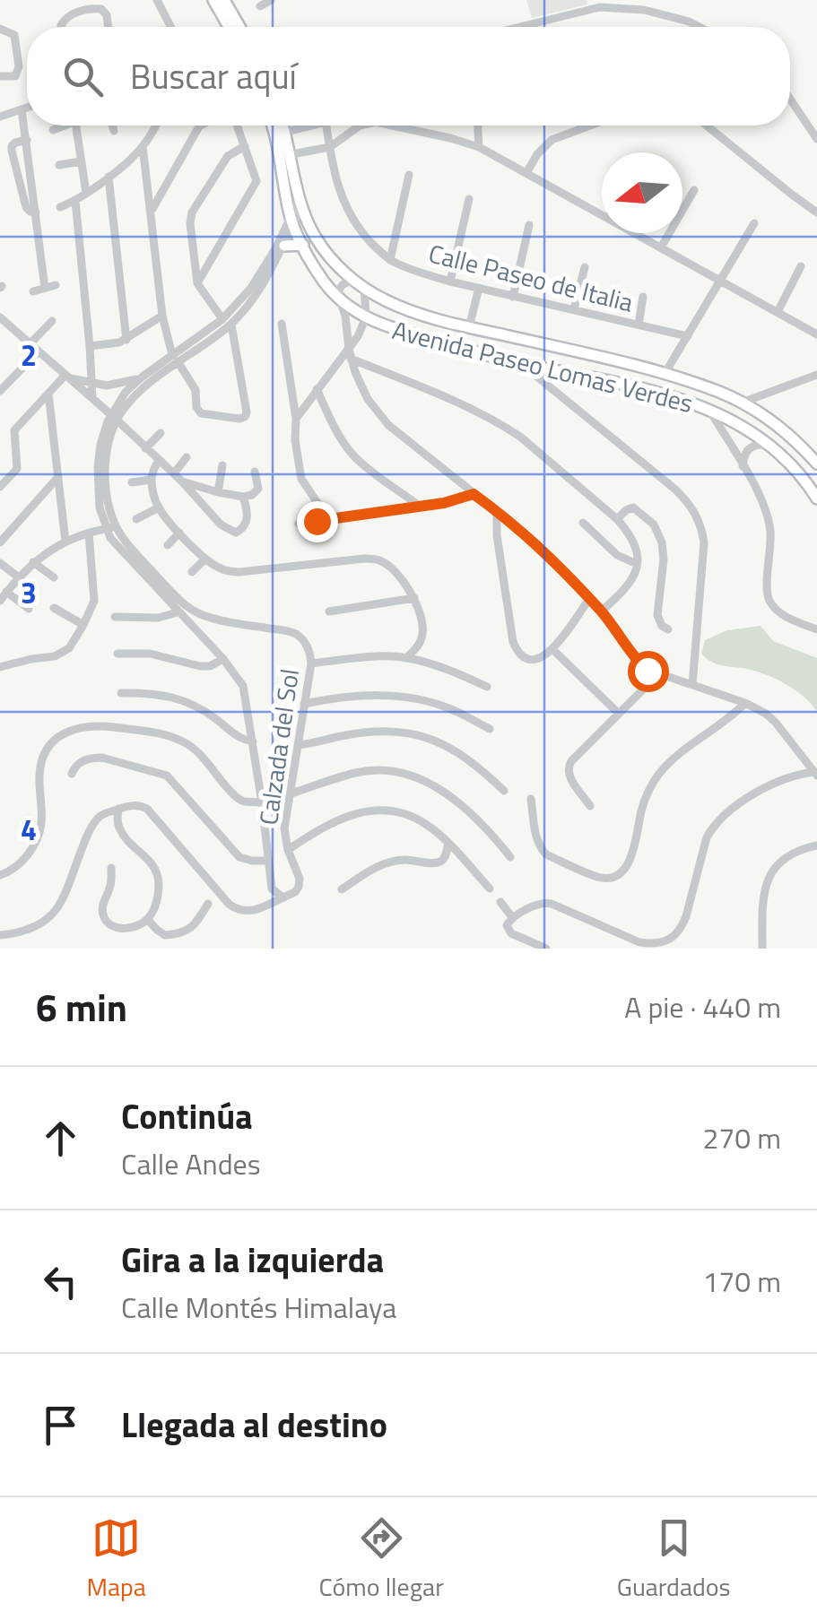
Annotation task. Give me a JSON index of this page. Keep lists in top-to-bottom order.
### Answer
{
  "streets": {
    "main road": ["Avenida Paseo Lomas Verdes"],
    "street": ["Calle Paseo de Italia", "Calzada del Sol"]
  },
  "north": "left",
  "page": {
    "search": "Buscar aquí",
    "heading": ["6 min", "A pie · 440 m"],
    "list": [
      ["Continúa", "Calle Andes", "270 m"],
      ["Gira a la izquierda", "Calle Montés Himalaya", "170 m"],
      "Llegada al destino"
    ],
    "nav": ["Mapa", "Cómo llegar", "Guardados"]
  },
  "grid": {
    "rows": ["2", "3", "4"]
  }
}
